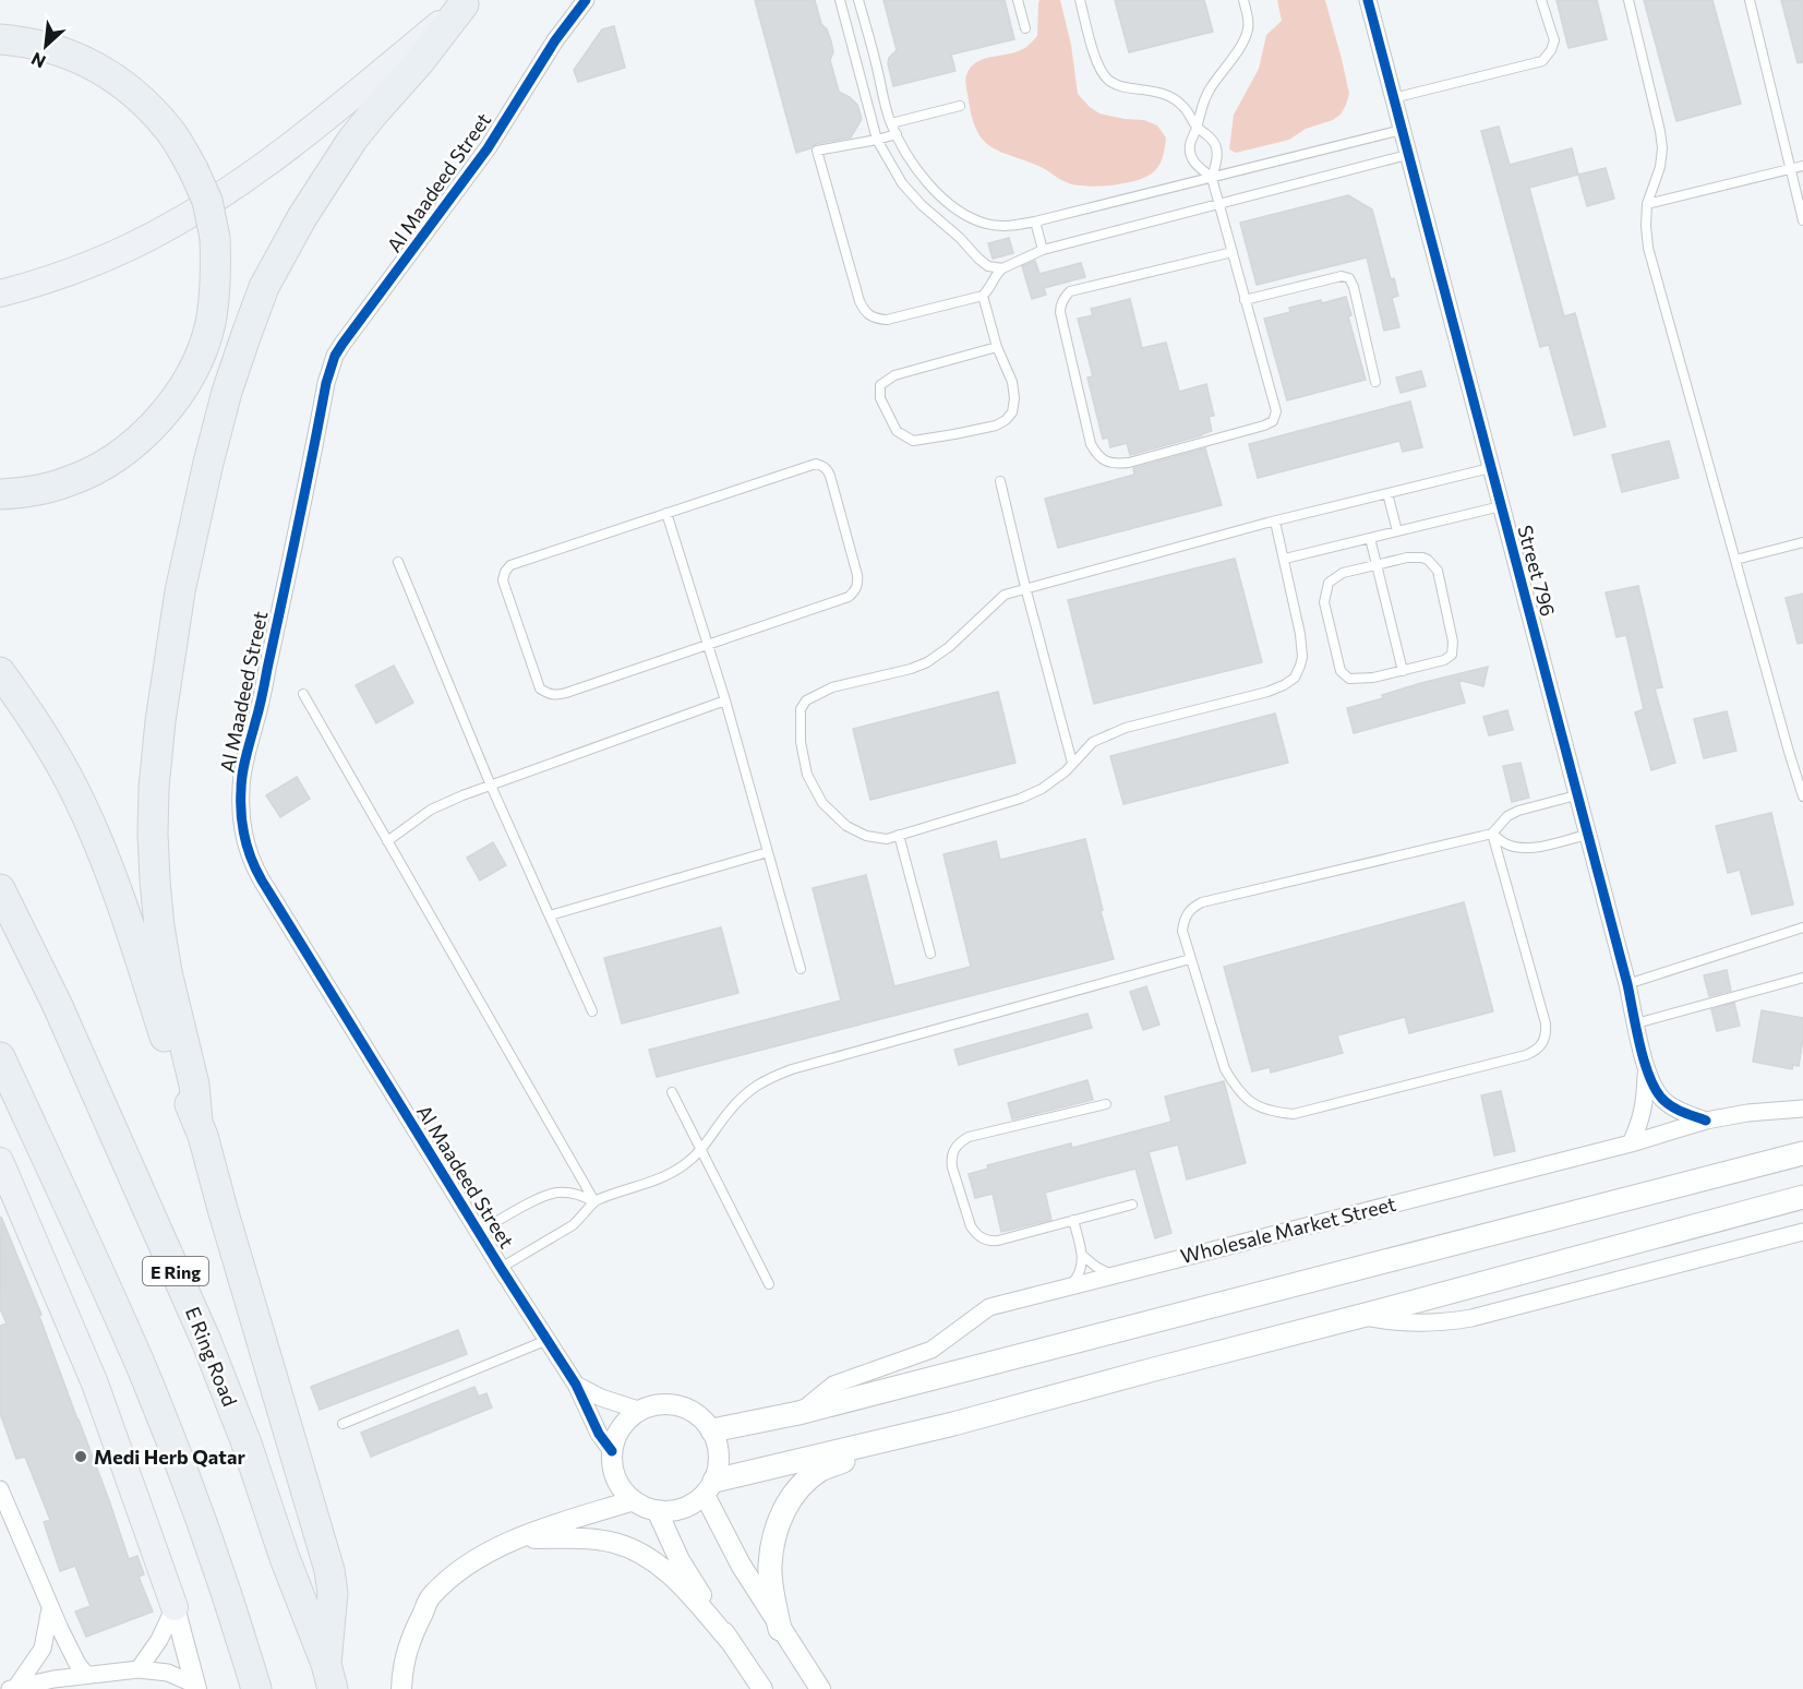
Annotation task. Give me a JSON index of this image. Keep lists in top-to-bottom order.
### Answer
{
  "streets": {
    "highway": ["E Ring", "E Ring Road"],
    "main road": ["Wholesale Market Street"],
    "street": ["Al Maadeed Street", "Street 796"]
  },
  "crossings": [
    ["Al Maadeed Street", "Wholesale Market Street"],
    ["Street 796", "Wholesale Market Street"]
  ],
  "places": ["Medi Herb Qatar"],
  "north": "bottom left"
}
